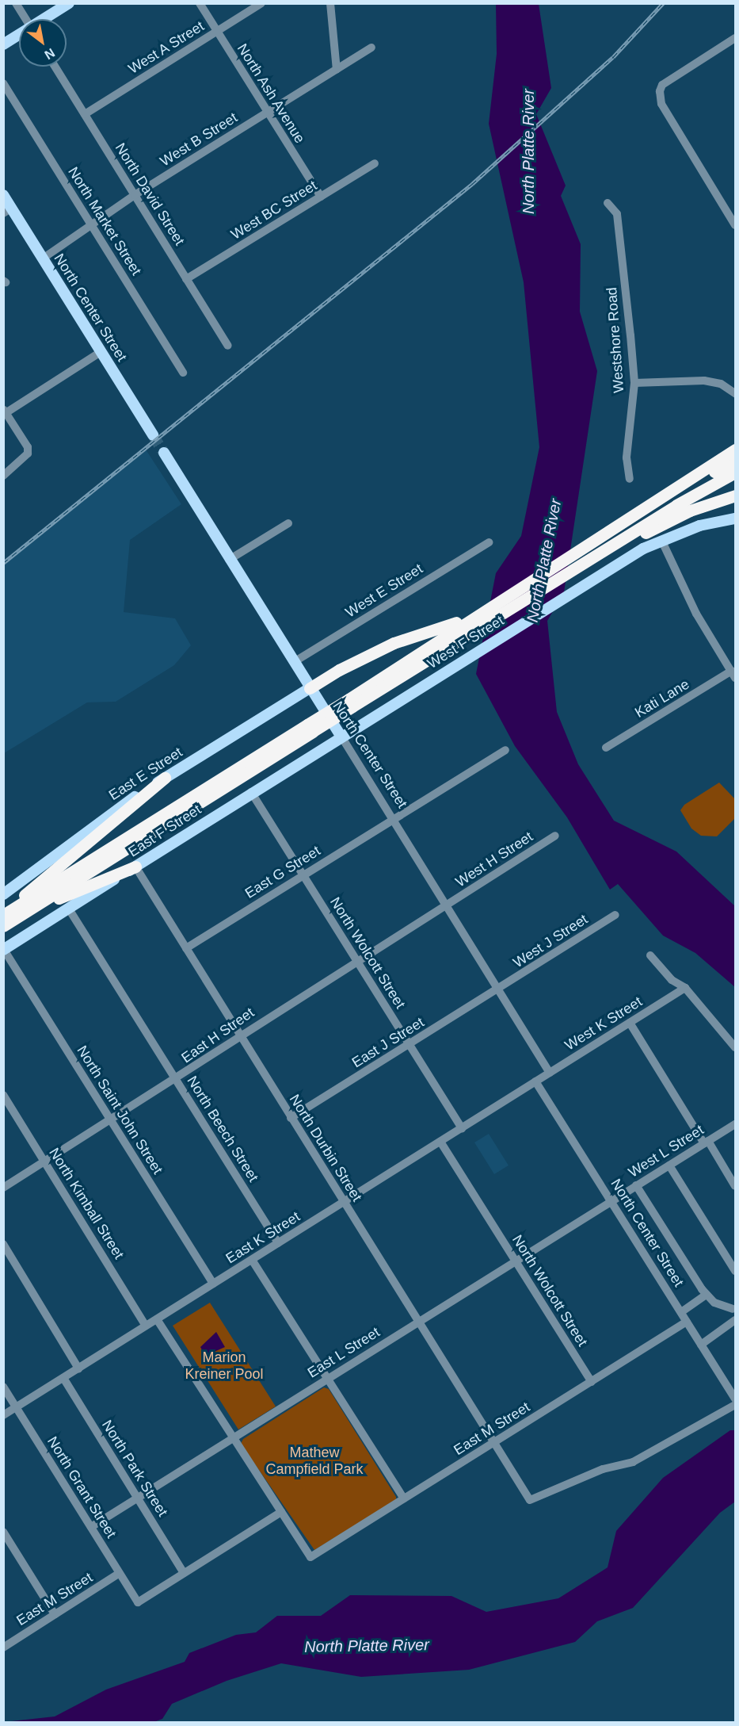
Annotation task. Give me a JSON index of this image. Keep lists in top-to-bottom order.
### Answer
{
  "streets": {
    "main road": [
      "North Center Street",
      "West F Street",
      "East E Street",
      "East F Street"
    ],
    "street": [
      "West A Street",
      "North Ash Avenue",
      "West B Street",
      "North David Street",
      "West BC Street",
      "North Market Street",
      "Westshore Road",
      "West E Street",
      "Kati Lane",
      "West H Street",
      "East G Street",
      "West J Street",
      "North Wolcott Street",
      "West K Street",
      "East H Street",
      "East J Street",
      "North Saint John Street",
      "North Beech Street",
      "North Durbin Street",
      "West L Street",
      "North Kimball Street",
      "East K Street",
      "East L Street",
      "East M Street",
      "North Park Street",
      "North Grant Street"
    ]
  },
  "crossings": [
    ["West A Street", "North Ash Avenue"],
    ["West A Street", "North David Street"],
    ["North Ash Avenue", "West B Street"],
    ["North Ash Avenue", "West BC Street"],
    ["West B Street", "North David Street"],
    ["West B Street", "North Market Street"],
    ["West B Street", "North Center Street"],
    ["North David Street", "West BC Street"],
    ["North Center Street", "West E Street"],
    ["North Center Street", "West F Street"],
    ["North Center Street", "East E Street"],
    ["North Center Street", "East F Street"],
    ["North Center Street", "West H Street"],
    ["North Center Street", "East G Street"],
    ["North Center Street", "West J Street"],
    ["North Center Street", "West K Street"],
    ["North Center Street", "East H Street"],
    ["North Center Street", "East J Street"],
    ["North Center Street", "West L Street"],
    ["North Center Street", "East K Street"],
    ["North Center Street", "East L Street"],
    ["North Center Street", "East M Street"],
    ["West F Street", "East F Street"],
    ["East F Street", "North Wolcott Street"],
    ["East F Street", "North Saint John Street"],
    ["East F Street", "North Beech Street"],
    ["East F Street", "North Durbin Street"],
    ["West H Street", "East H Street"],
    ["East G Street", "North Wolcott Street"],
    ["East G Street", "North Durbin Street"],
    ["West J Street", "East J Street"],
    ["North Wolcott Street", "East H Street"],
    ["North Wolcott Street", "East J Street"],
    ["North Wolcott Street", "East K Street"],
    ["North Wolcott Street", "East L Street"],
    ["North Wolcott Street", "East M Street"],
    ["West K Street", "East K Street"],
    ["East H Street", "North Saint John Street"],
    ["East H Street", "North Beech Street"],
    ["East H Street", "North Durbin Street"],
    ["East H Street", "North Kimball Street"],
    ["East J Street", "North Durbin Street"],
    ["North Saint John Street", "East K Street"],
    ["North Beech Street", "East K Street"],
    ["North Durbin Street", "East K Street"],
    ["North Durbin Street", "East L Street"],
    ["North Durbin Street", "East M Street"],
    ["West L Street", "East L Street"],
    ["North Kimball Street", "East K Street"],
    ["East K Street", "North Park Street"],
    ["East K Street", "North Grant Street"],
    ["East L Street", "North Park Street"],
    ["East L Street", "North Grant Street"],
    ["East M Street", "North Grant Street"],
    ["North Park Street", "North Grant Street"]
  ],
  "water": ["North Platte River"],
  "parks": ["Marion Kreiner Pool", "Mathew Campfield Park"],
  "north": "bottom right"
}
